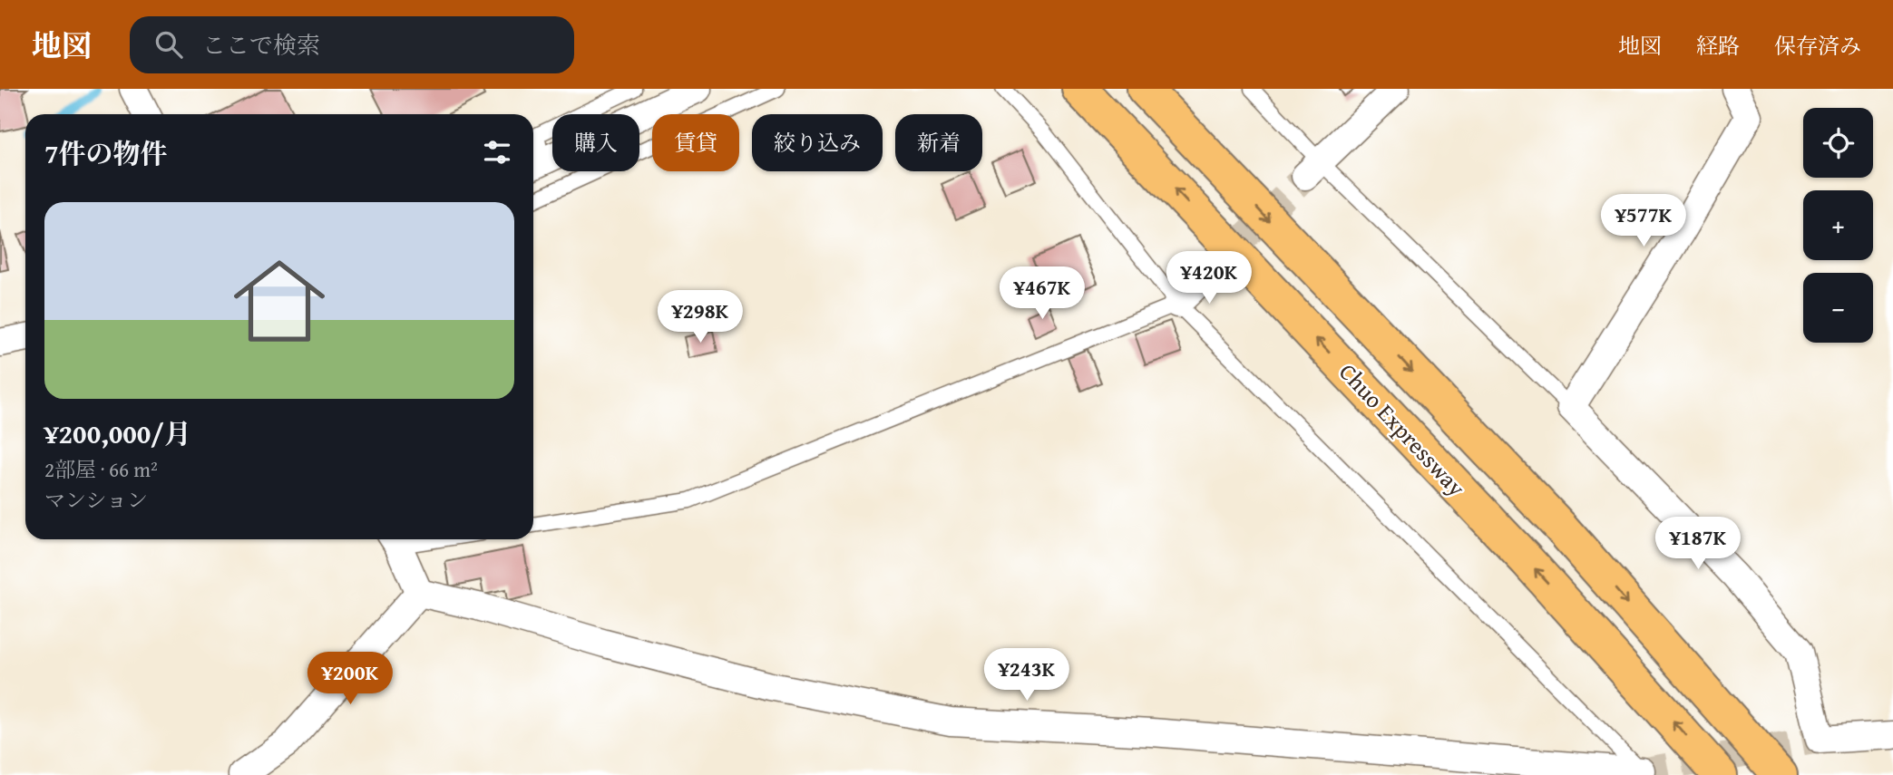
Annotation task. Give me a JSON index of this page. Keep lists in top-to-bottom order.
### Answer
{
  "streets": {
    "highway": ["Chuo Expressway"]
  },
  "page": {
    "header": "地図",
    "search": "ここで検索",
    "nav": ["地図", "経路", "保存済み"],
    "map_buttons": ["+", "−"],
    "chip": [
      "購入",
      "賃貸",
      "絞り込み",
      "新着"
    ],
    "heading": "7件の物件",
    "list": [
      {
        "name": "¥200,000/月",
        "note": "2部屋 · 66 m² · マンション"
      }
    ],
    "price": [
      "¥577K",
      "¥420K",
      "¥467K",
      "¥298K",
      "¥187K",
      "¥243K",
      "¥200K"
    ]
  }
}
